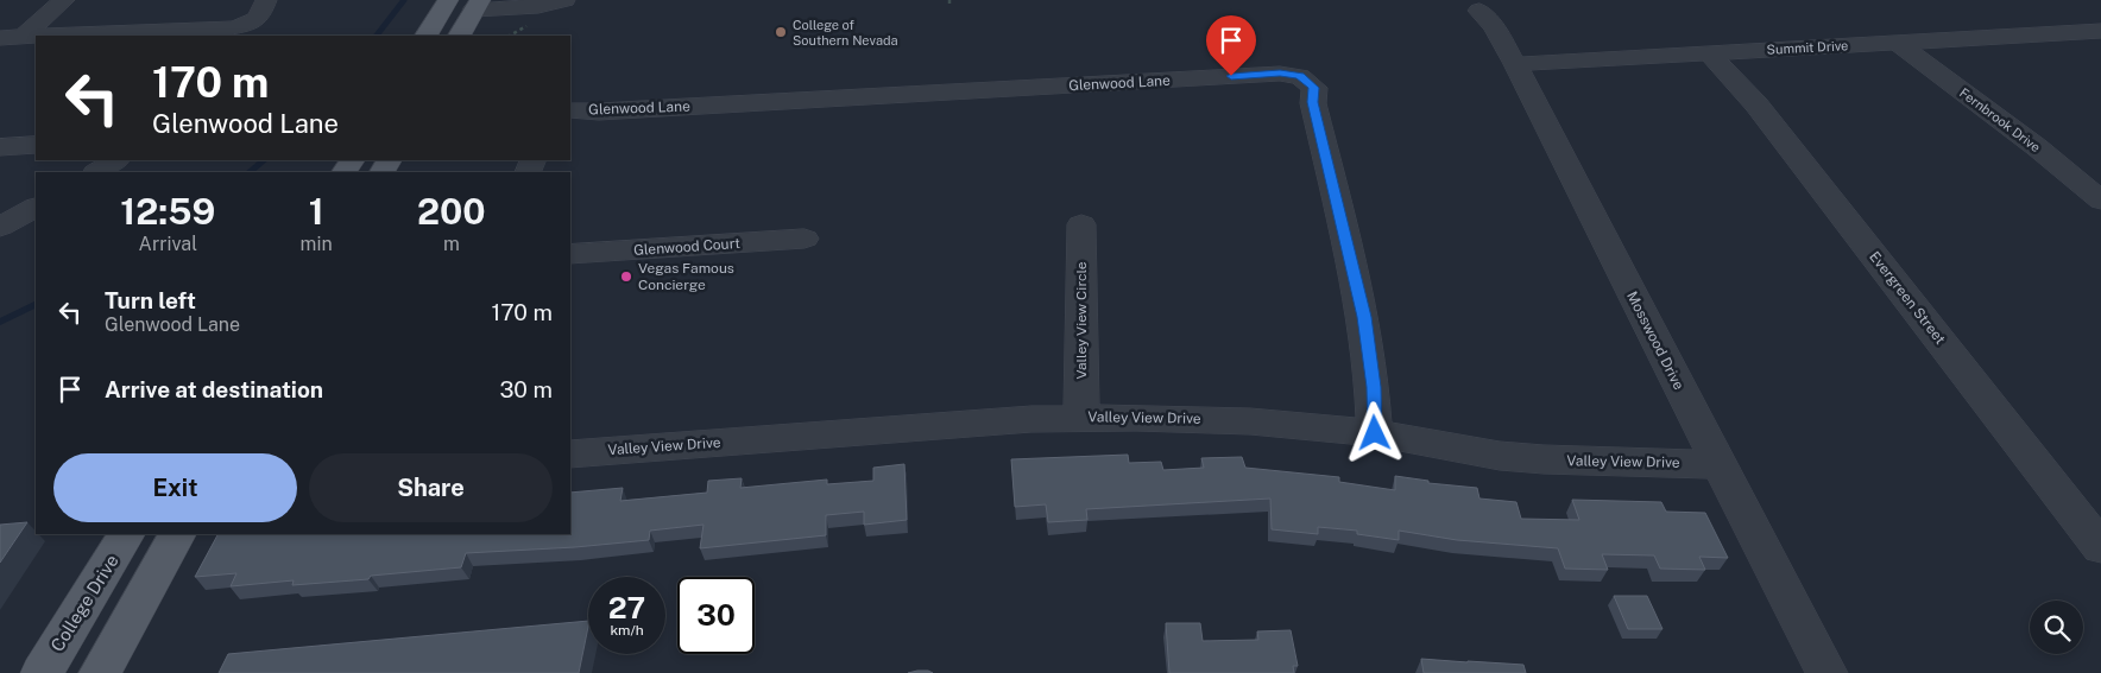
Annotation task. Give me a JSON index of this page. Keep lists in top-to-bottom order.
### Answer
{
  "streets": {
    "main road": ["College Drive"],
    "street": [
      "Summit Drive",
      "Glenwood Lane",
      "Fernbrook Drive",
      "Glenwood Court",
      "Evergreen Street",
      "Valley View Circle",
      "Mosswood Drive",
      "Valley View Drive"
    ]
  },
  "crossings": [
    ["Summit Drive", "Fernbrook Drive"],
    ["Summit Drive", "Evergreen Street"],
    ["Summit Drive", "Mosswood Drive"],
    ["Glenwood Lane", "Valley View Drive"],
    ["Valley View Circle", "Valley View Drive"],
    ["Mosswood Drive", "Valley View Drive"]
  ],
  "places": ["College of Southern Nevada", "Vegas Famous Concierge"],
  "page": {
    "turn": ["170 m", "Glenwood Lane"],
    "eta": [
      "12:59",
      "Arrival",
      "1",
      "min",
      "200",
      "m"
    ],
    "list": [
      {
        "name": "Turn left",
        "note": "Glenwood Lane",
        "value": "170 m"
      },
      {
        "name": "Arrive at destination",
        "value": "30 m"
      }
    ],
    "buttons": ["Exit", "Share"],
    "speed": "27 km/h",
    "limit": "30"
  }
}
